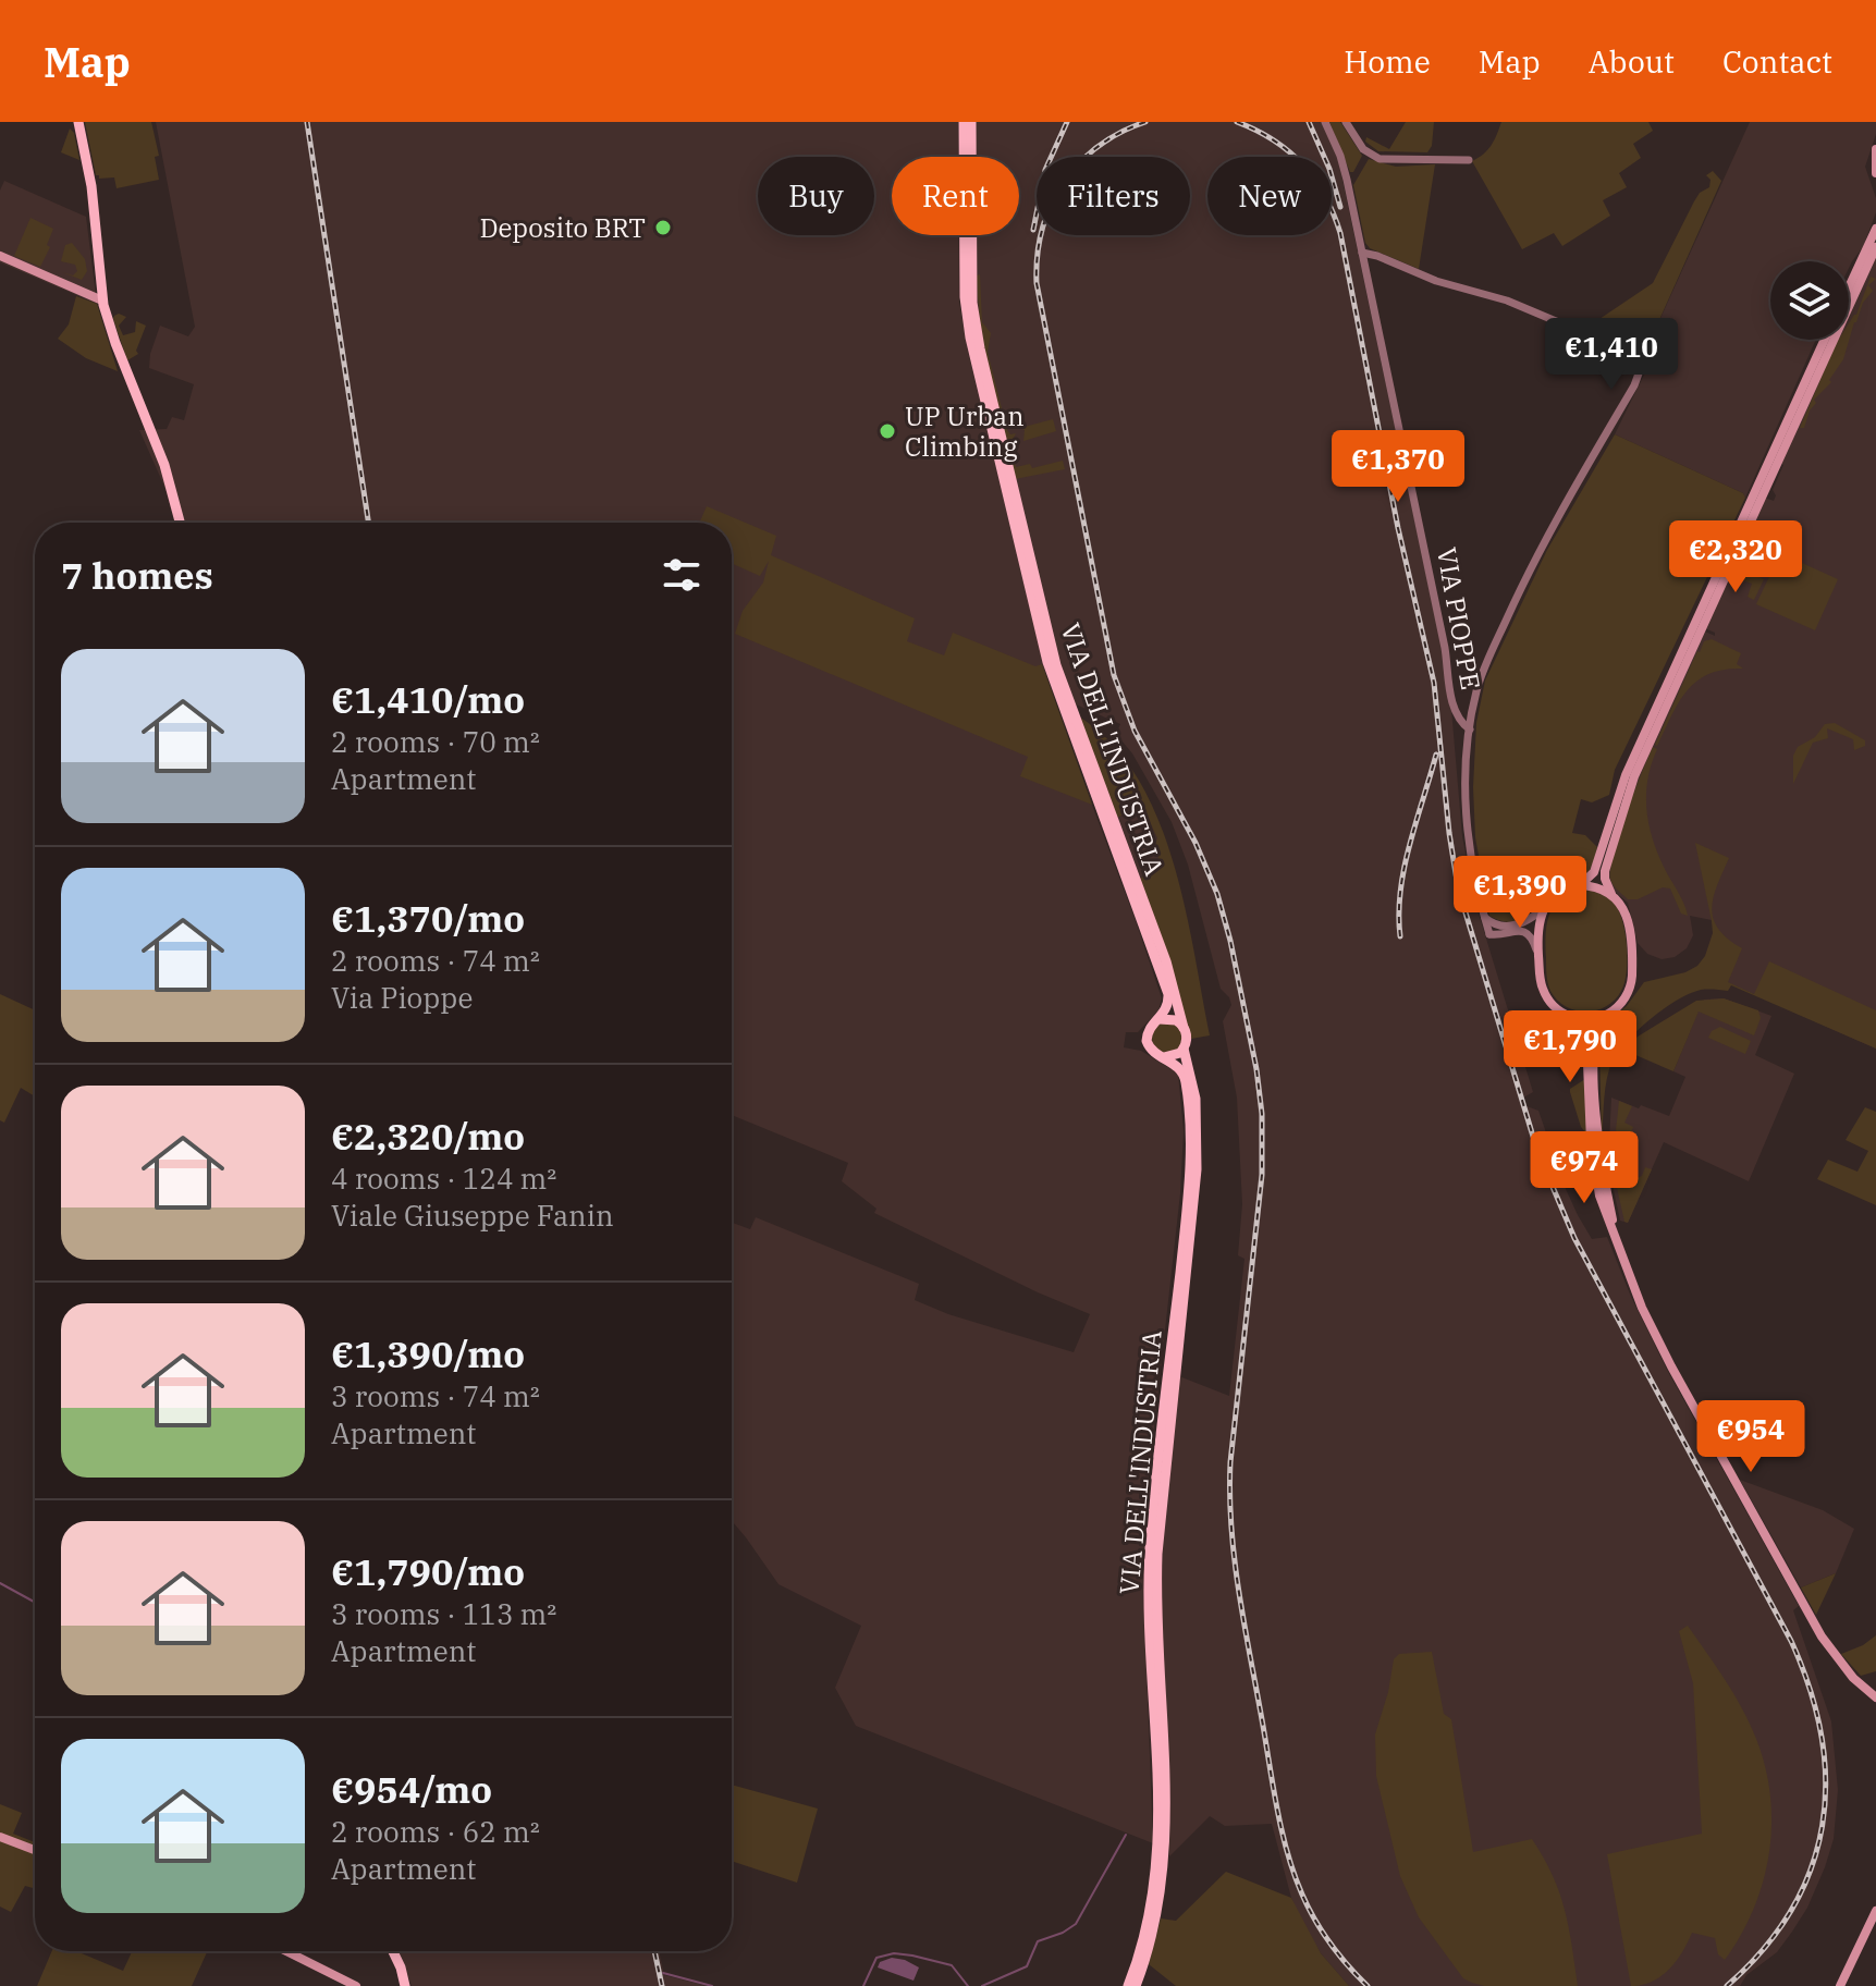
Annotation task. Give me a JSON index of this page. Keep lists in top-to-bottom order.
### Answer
{
  "streets": {
    "main road": ["VIA DELL'INDUSTRIA"],
    "street": ["VIA PIOPPE"]
  },
  "places": ["Deposito BRT", "UP Urban Climbing"],
  "page": {
    "header": "Map",
    "nav": [
      "Home",
      "Map",
      "About",
      "Contact"
    ],
    "chip": [
      "Buy",
      "Rent",
      "Filters",
      "New"
    ],
    "price": [
      "€1,410",
      "€1,370",
      "€2,320",
      "€1,390",
      "€1,790",
      "€974",
      "€954"
    ],
    "heading": "7 homes",
    "list": [
      {
        "name": "€1,410/mo",
        "note": "2 rooms · 70 m² · Apartment"
      },
      {
        "name": "€1,370/mo",
        "note": "2 rooms · 74 m² · Via Pioppe"
      },
      {
        "name": "€2,320/mo",
        "note": "4 rooms · 124 m² · Viale Giuseppe Fanin"
      },
      {
        "name": "€1,390/mo",
        "note": "3 rooms · 74 m² · Apartment"
      },
      {
        "name": "€1,790/mo",
        "note": "3 rooms · 113 m² · Apartment"
      },
      {
        "name": "€954/mo",
        "note": "2 rooms · 62 m² · Apartment"
      }
    ]
  }
}
